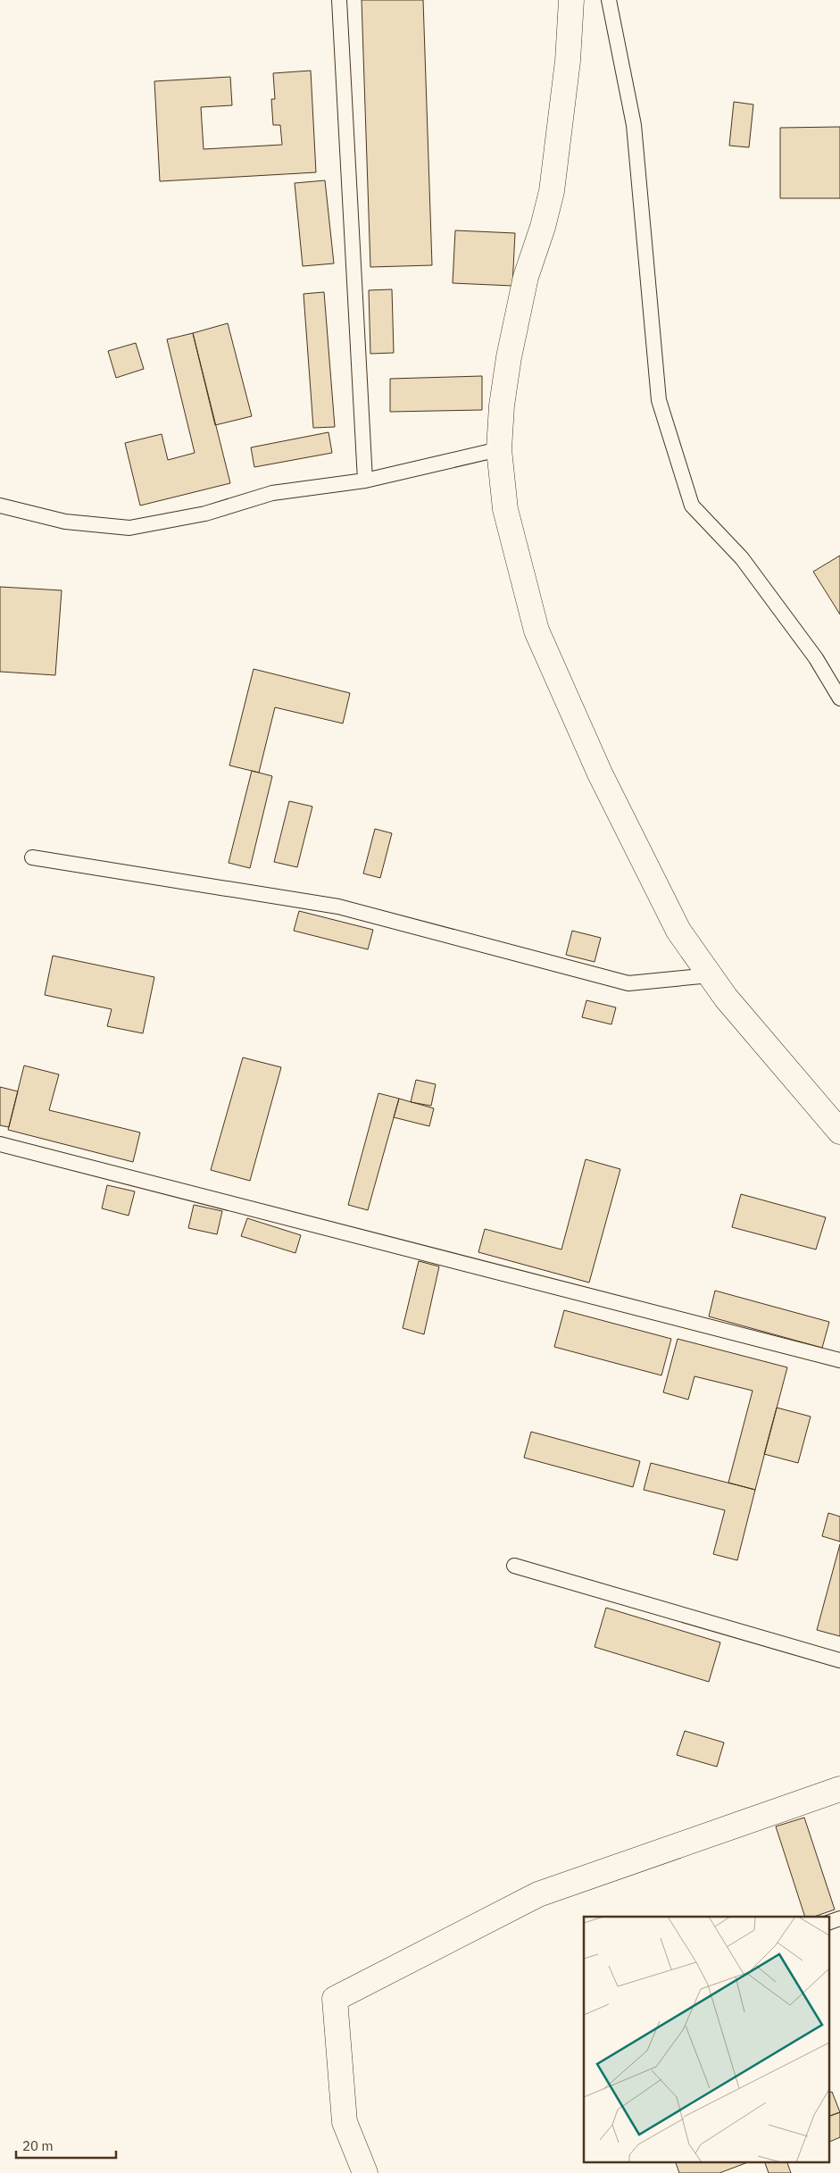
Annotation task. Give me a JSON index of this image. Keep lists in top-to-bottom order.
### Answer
{
  "scale_bar": "20 m"
}
